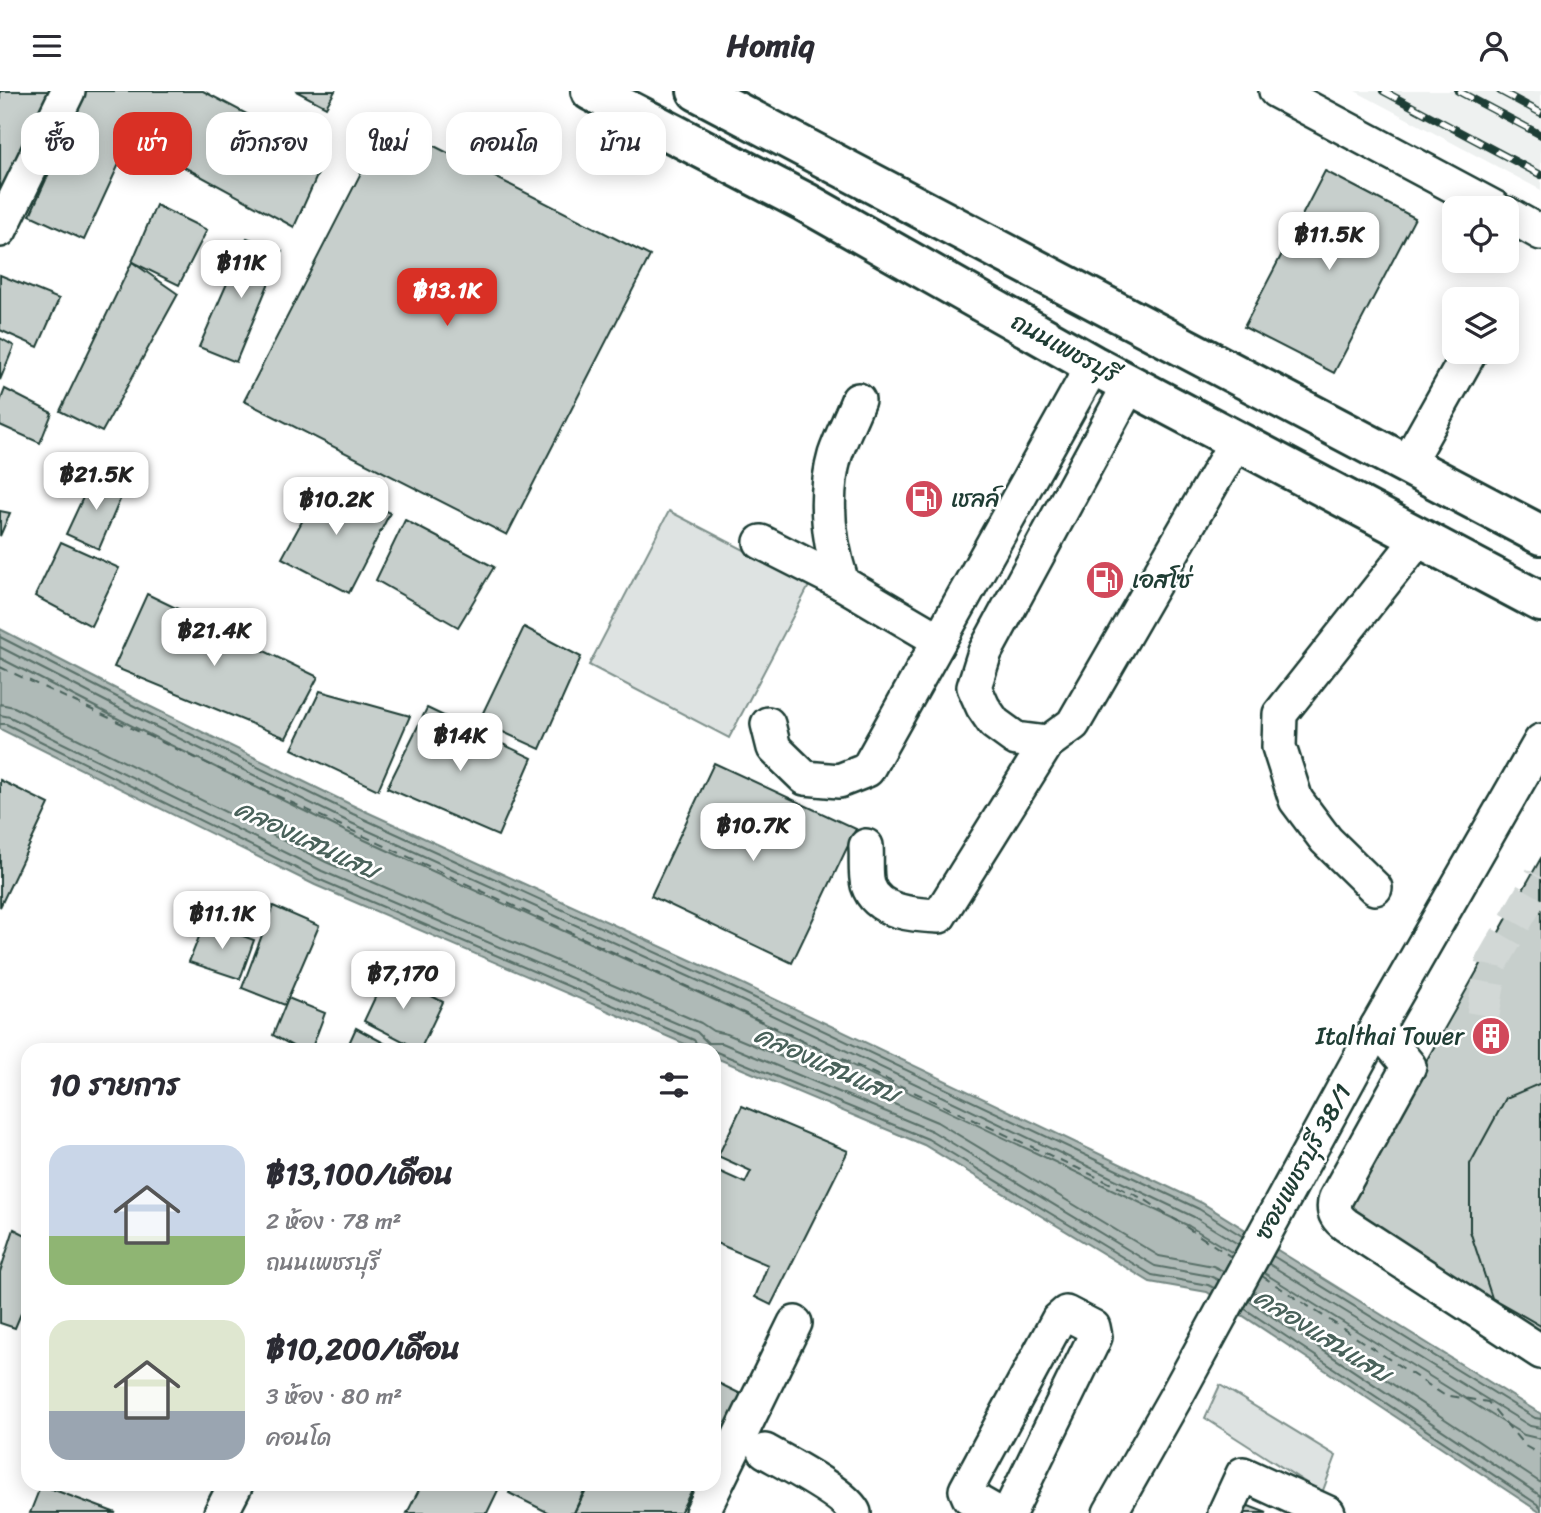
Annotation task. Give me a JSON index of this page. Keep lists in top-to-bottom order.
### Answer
{
  "streets": {
    "main road": ["ถนนเพชรบุรี"],
    "street": ["ซอยเพชรบุรี 38/1"]
  },
  "water": ["คลองแสนแสบ"],
  "places": {
    "fuel station": ["เชลล์", "เอสโซ่"],
    "building": ["Italthai Tower"]
  },
  "page": {
    "header": "Homiq",
    "chip": [
      "ซื้อ",
      "เช่า",
      "ตัวกรอง",
      "ใหม่",
      "คอนโด",
      "บ้าน"
    ],
    "price": [
      "฿11.5K",
      "฿11K",
      "฿13.1K",
      "฿21.5K",
      "฿10.2K",
      "฿21.4K",
      "฿14K",
      "฿10.7K",
      "฿11.1K",
      "฿7,170"
    ],
    "heading": "10 รายการ",
    "list": [
      {
        "name": "฿13,100/เดือน",
        "note": "2 ห้อง · 78 m² · ถนนเพชรบุรี"
      },
      {
        "name": "฿10,200/เดือน",
        "note": "3 ห้อง · 80 m² · คอนโด"
      }
    ]
  }
}
